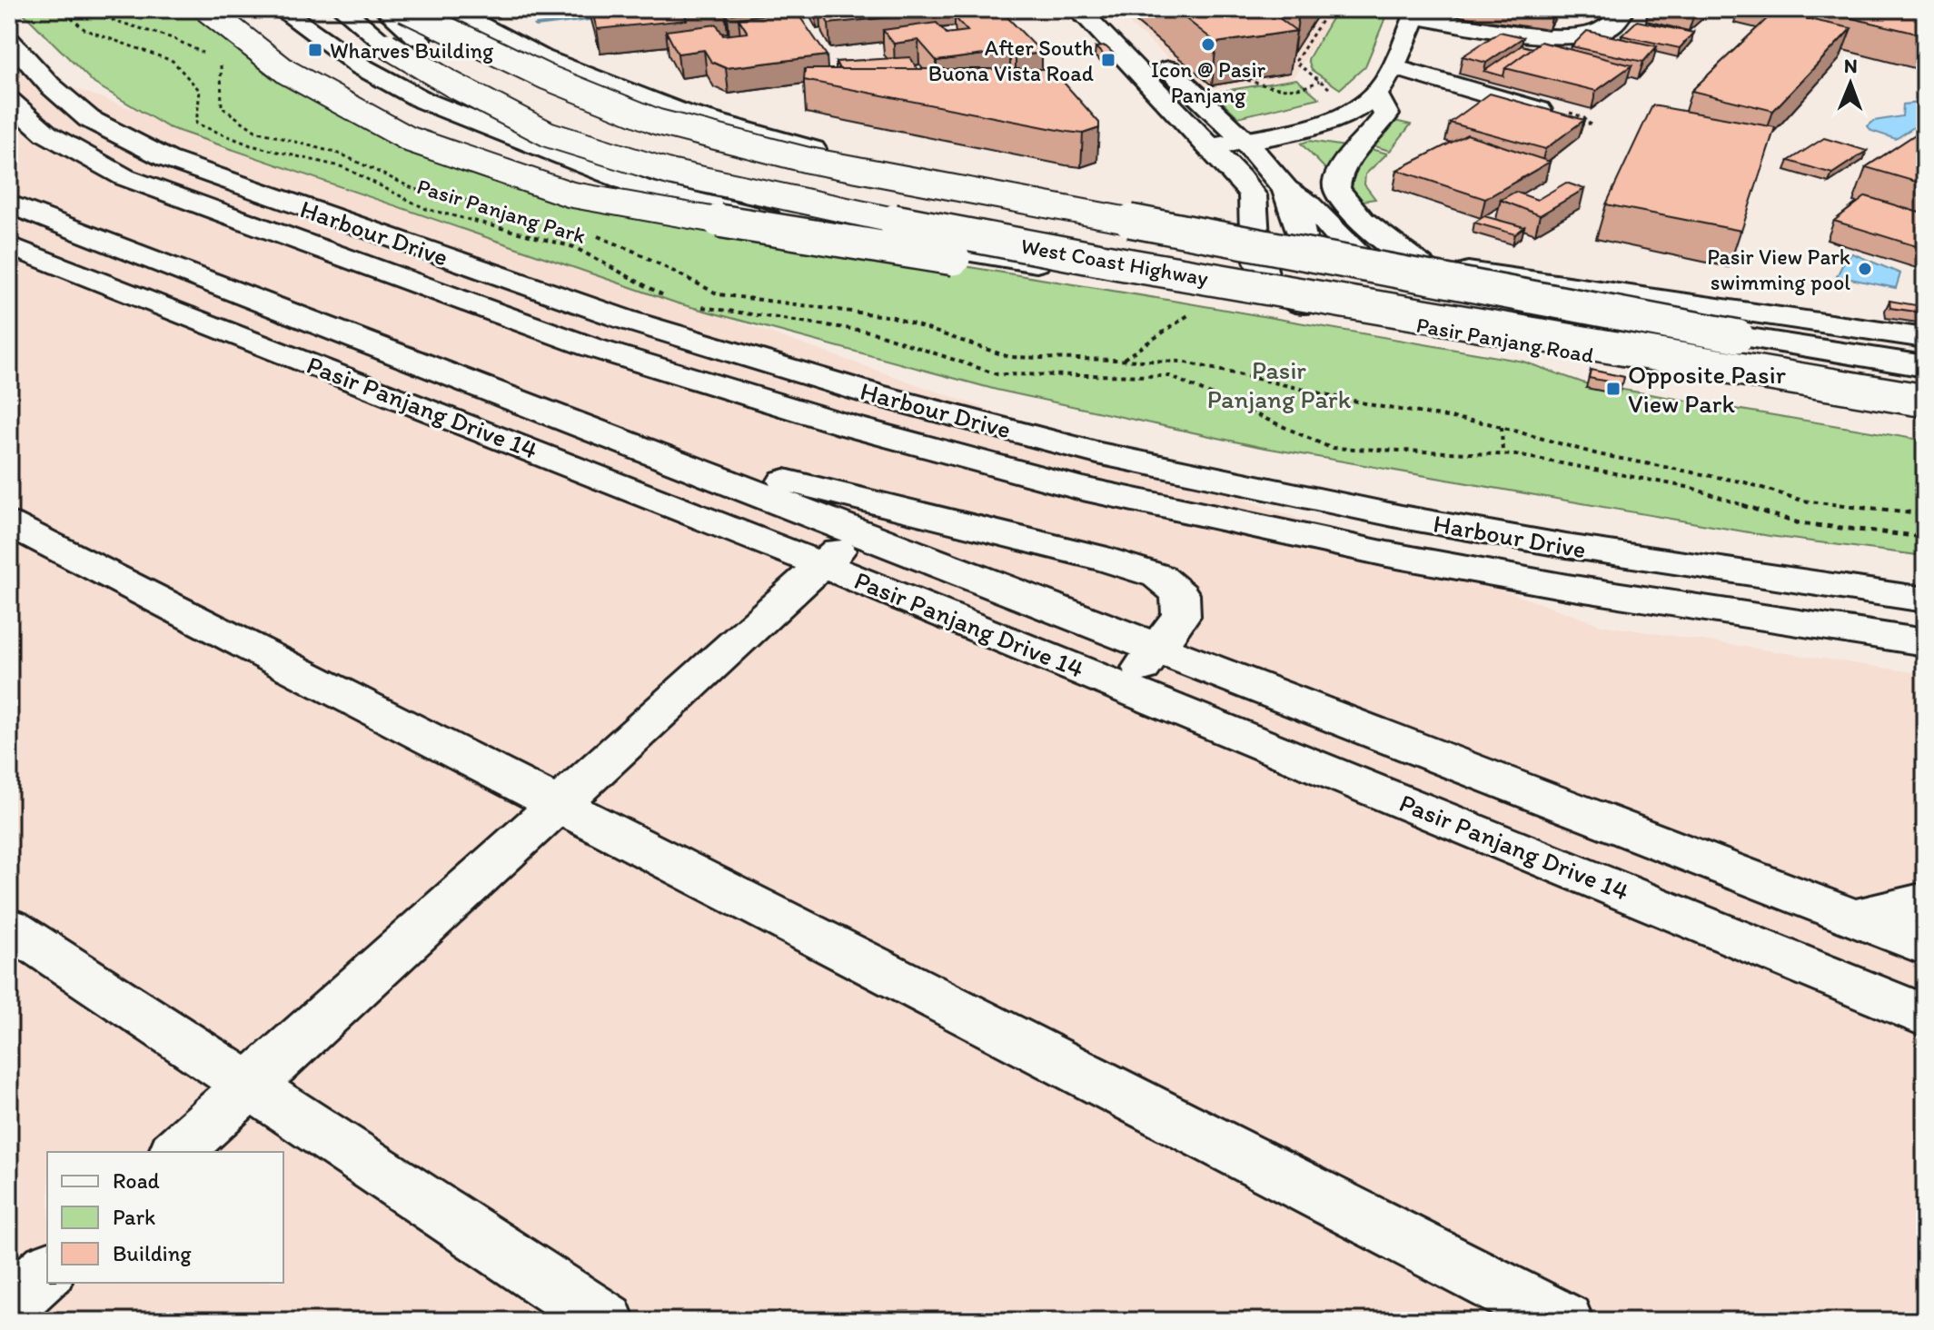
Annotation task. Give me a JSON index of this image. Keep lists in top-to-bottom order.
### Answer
{
  "streets": {
    "main road": [
      "Harbour Drive",
      "West Coast Highway",
      "Pasir Panjang Road",
      "Pasir Panjang Drive 14"
    ],
    "path": ["Pasir Panjang Park"]
  },
  "crossings": [
    ["West Coast Highway", "Pasir Panjang Road"]
  ],
  "parks": ["Pasir Panjang Park"],
  "places": {
    "other": ["Icon @ Pasir Panjang", "Pasir View Park swimming pool"],
    "transit": ["Wharves Building", "After South Buona Vista Road", "Opposite Pasir View Park"]
  },
  "legend": ["Road", "Park", "Building"],
  "north": "top"
}
